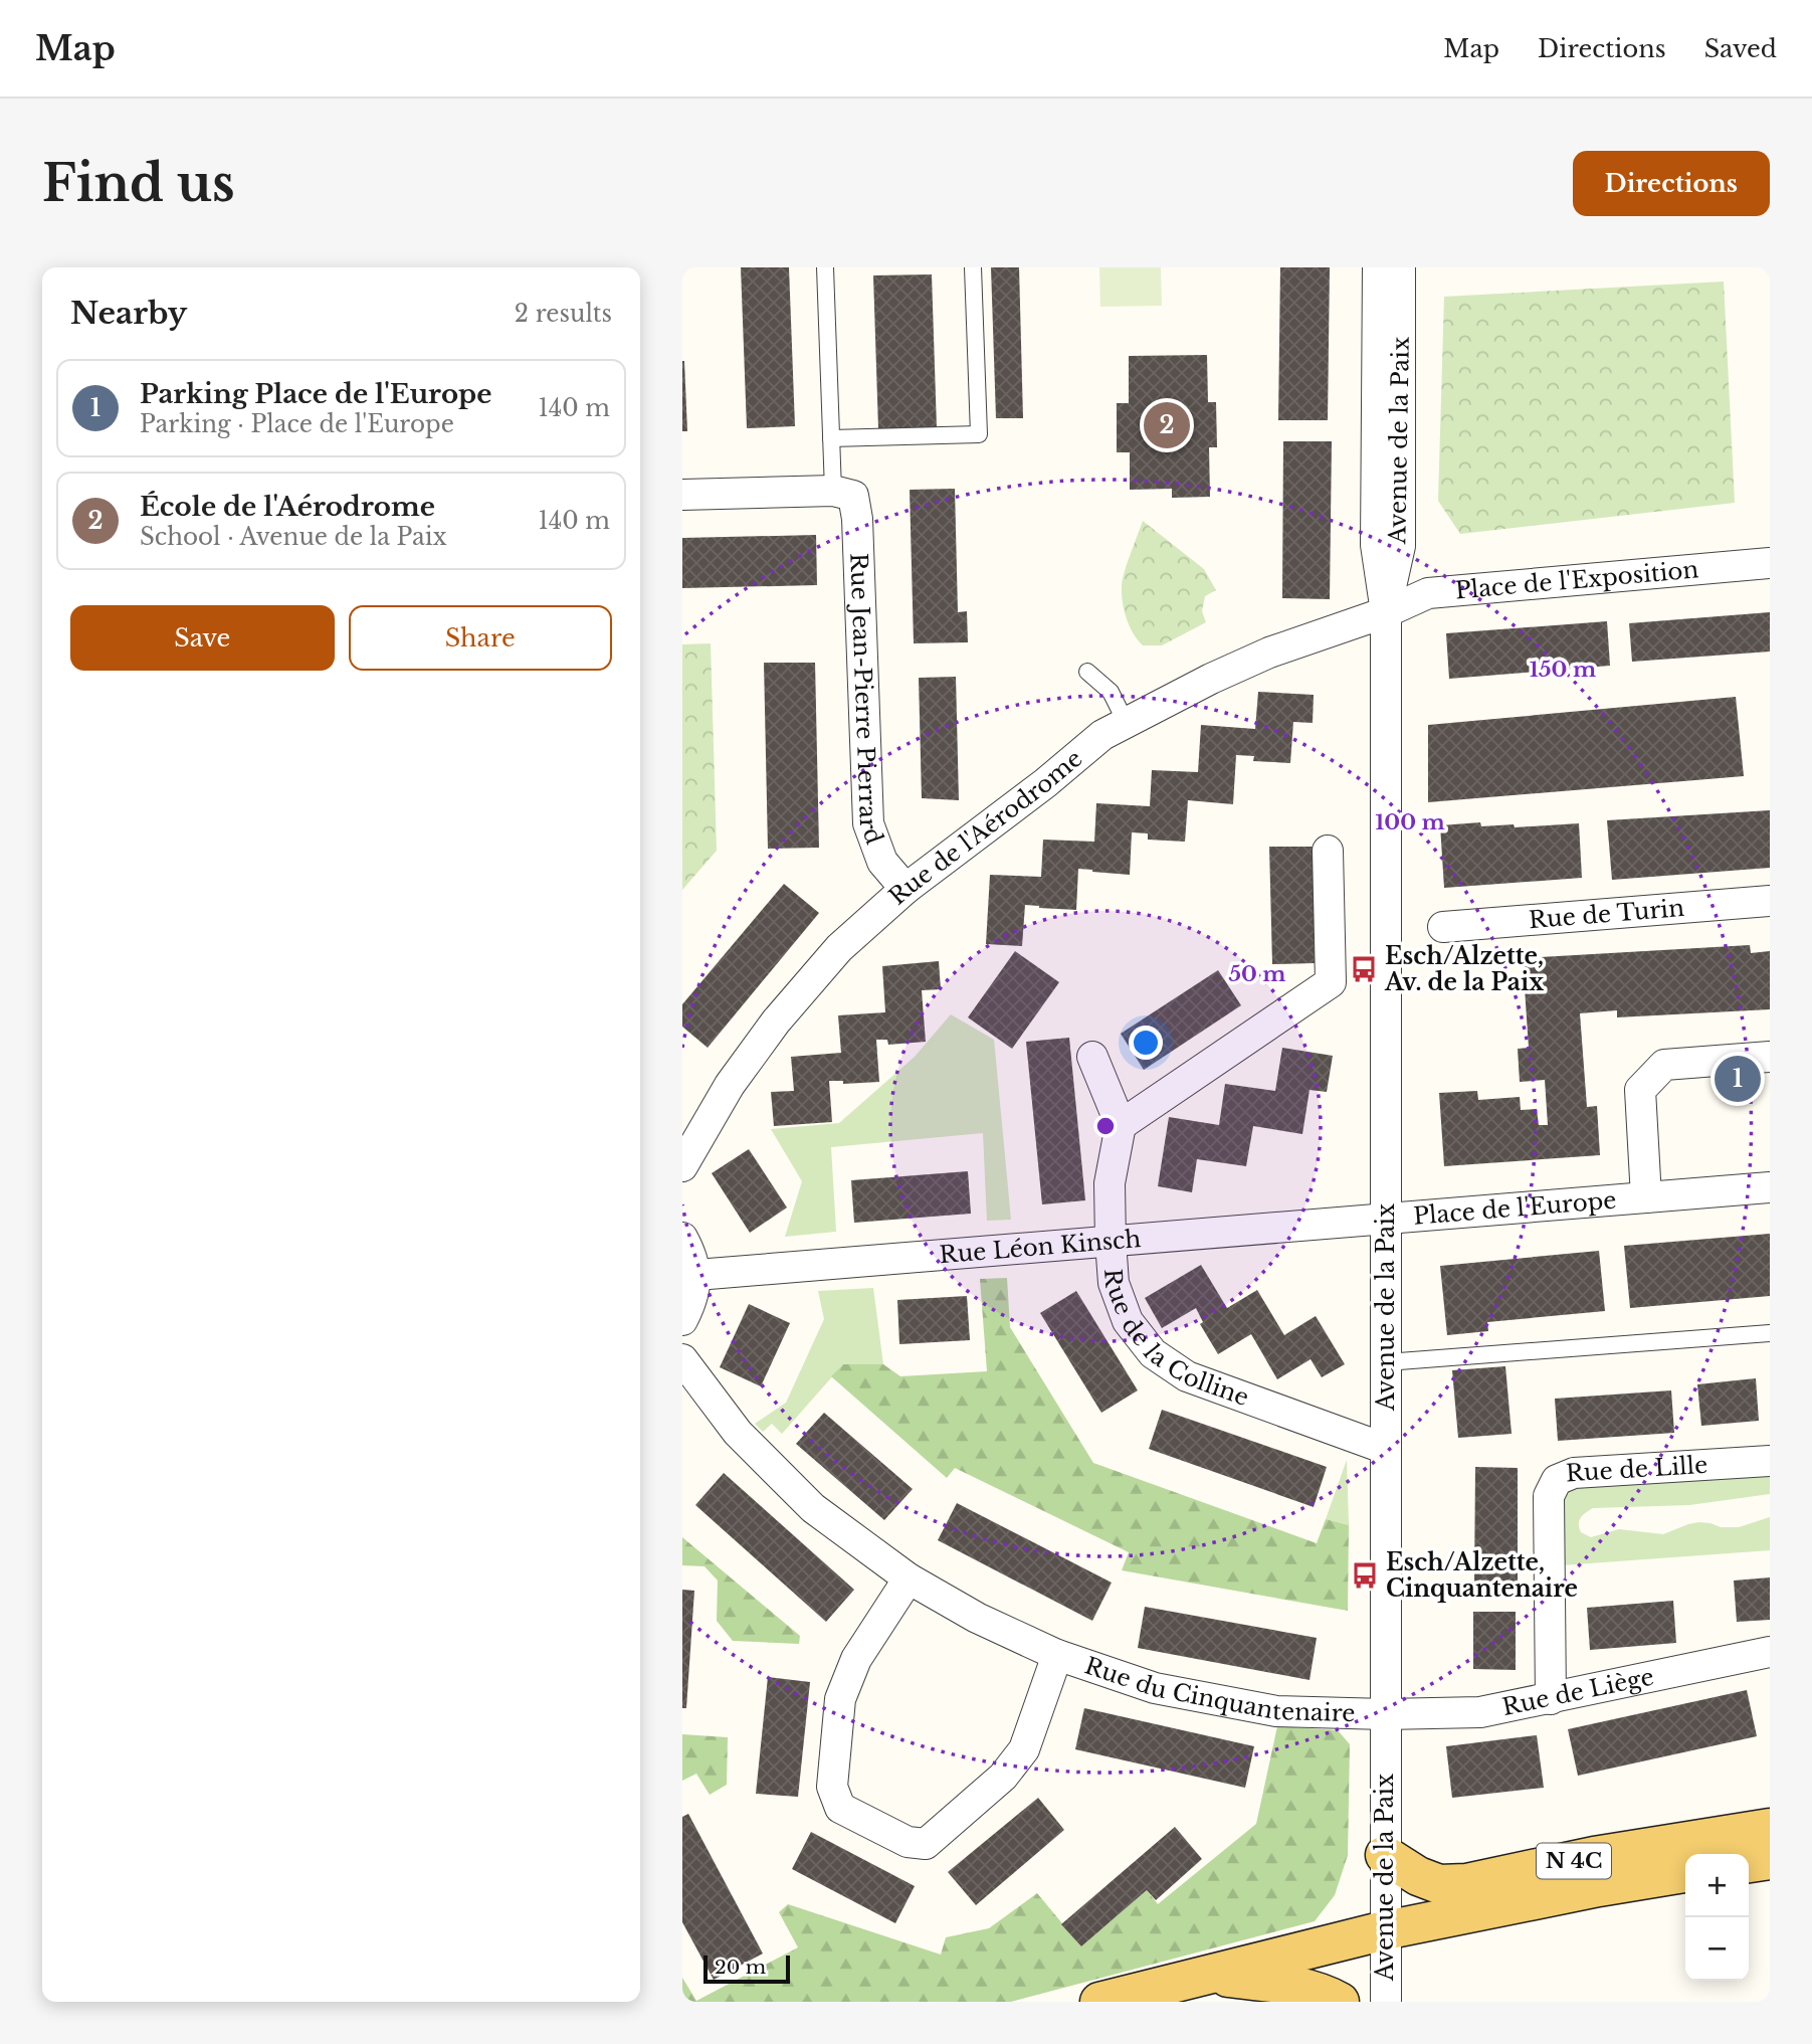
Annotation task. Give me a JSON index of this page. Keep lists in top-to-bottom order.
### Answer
{
  "streets": {
    "main road": ["N 4C"],
    "street": [
      "Avenue de la Paix",
      "Place de l'Exposition",
      "Rue Jean-Pierre Pierrard",
      "Rue de l'Aérodrome",
      "Rue de Turin",
      "Place de l'Europe",
      "Rue Léon Kinsch",
      "Rue de la Colline",
      "Rue de Lille",
      "Rue du Cinquantenaire",
      "Rue de Liège"
    ]
  },
  "crossings": [
    ["Avenue de la Paix", "Place de l'Exposition"],
    ["Avenue de la Paix", "Rue de l'Aérodrome"],
    ["Avenue de la Paix", "Place de l'Europe"],
    ["Avenue de la Paix", "Rue Léon Kinsch"],
    ["Avenue de la Paix", "Rue de la Colline"],
    ["Avenue de la Paix", "Rue du Cinquantenaire"],
    ["Avenue de la Paix", "Rue de Liège"],
    ["Avenue de la Paix", "N 4C"],
    ["Place de l'Exposition", "Rue de l'Aérodrome"],
    ["Rue Jean-Pierre Pierrard", "Rue de l'Aérodrome"],
    ["Place de l'Europe", "Rue Léon Kinsch"],
    ["Rue Léon Kinsch", "Rue de la Colline"],
    ["Rue de Lille", "Rue de Liège"],
    ["Rue du Cinquantenaire", "Rue de Liège"]
  ],
  "places": {
    "bus stop": ["Esch/Alzette, Av. de la Paix", "Esch/Alzette, Cinquantenaire"]
  },
  "scale_bar": "20 m",
  "page": {
    "header": "Map",
    "nav": ["Map", "Directions", "Saved"],
    "buttons": [
      "Directions",
      ["Save", "Share"]
    ],
    "title": "Find us",
    "heading": ["Nearby", "2 results"],
    "list": [
      {
        "mark": "1",
        "name": "Parking Place de l'Europe",
        "note": "Parking · Place de l'Europe",
        "value": "140 m"
      },
      {
        "mark": "2",
        "name": "École de l'Aérodrome",
        "note": "School · Avenue de la Paix",
        "value": "140 m"
      }
    ],
    "pins": ["2", "1"],
    "map_buttons": ["+", "−"],
    "scale": "20 m"
  },
  "rings": ["150 m", "100 m", "50 m"]
}
